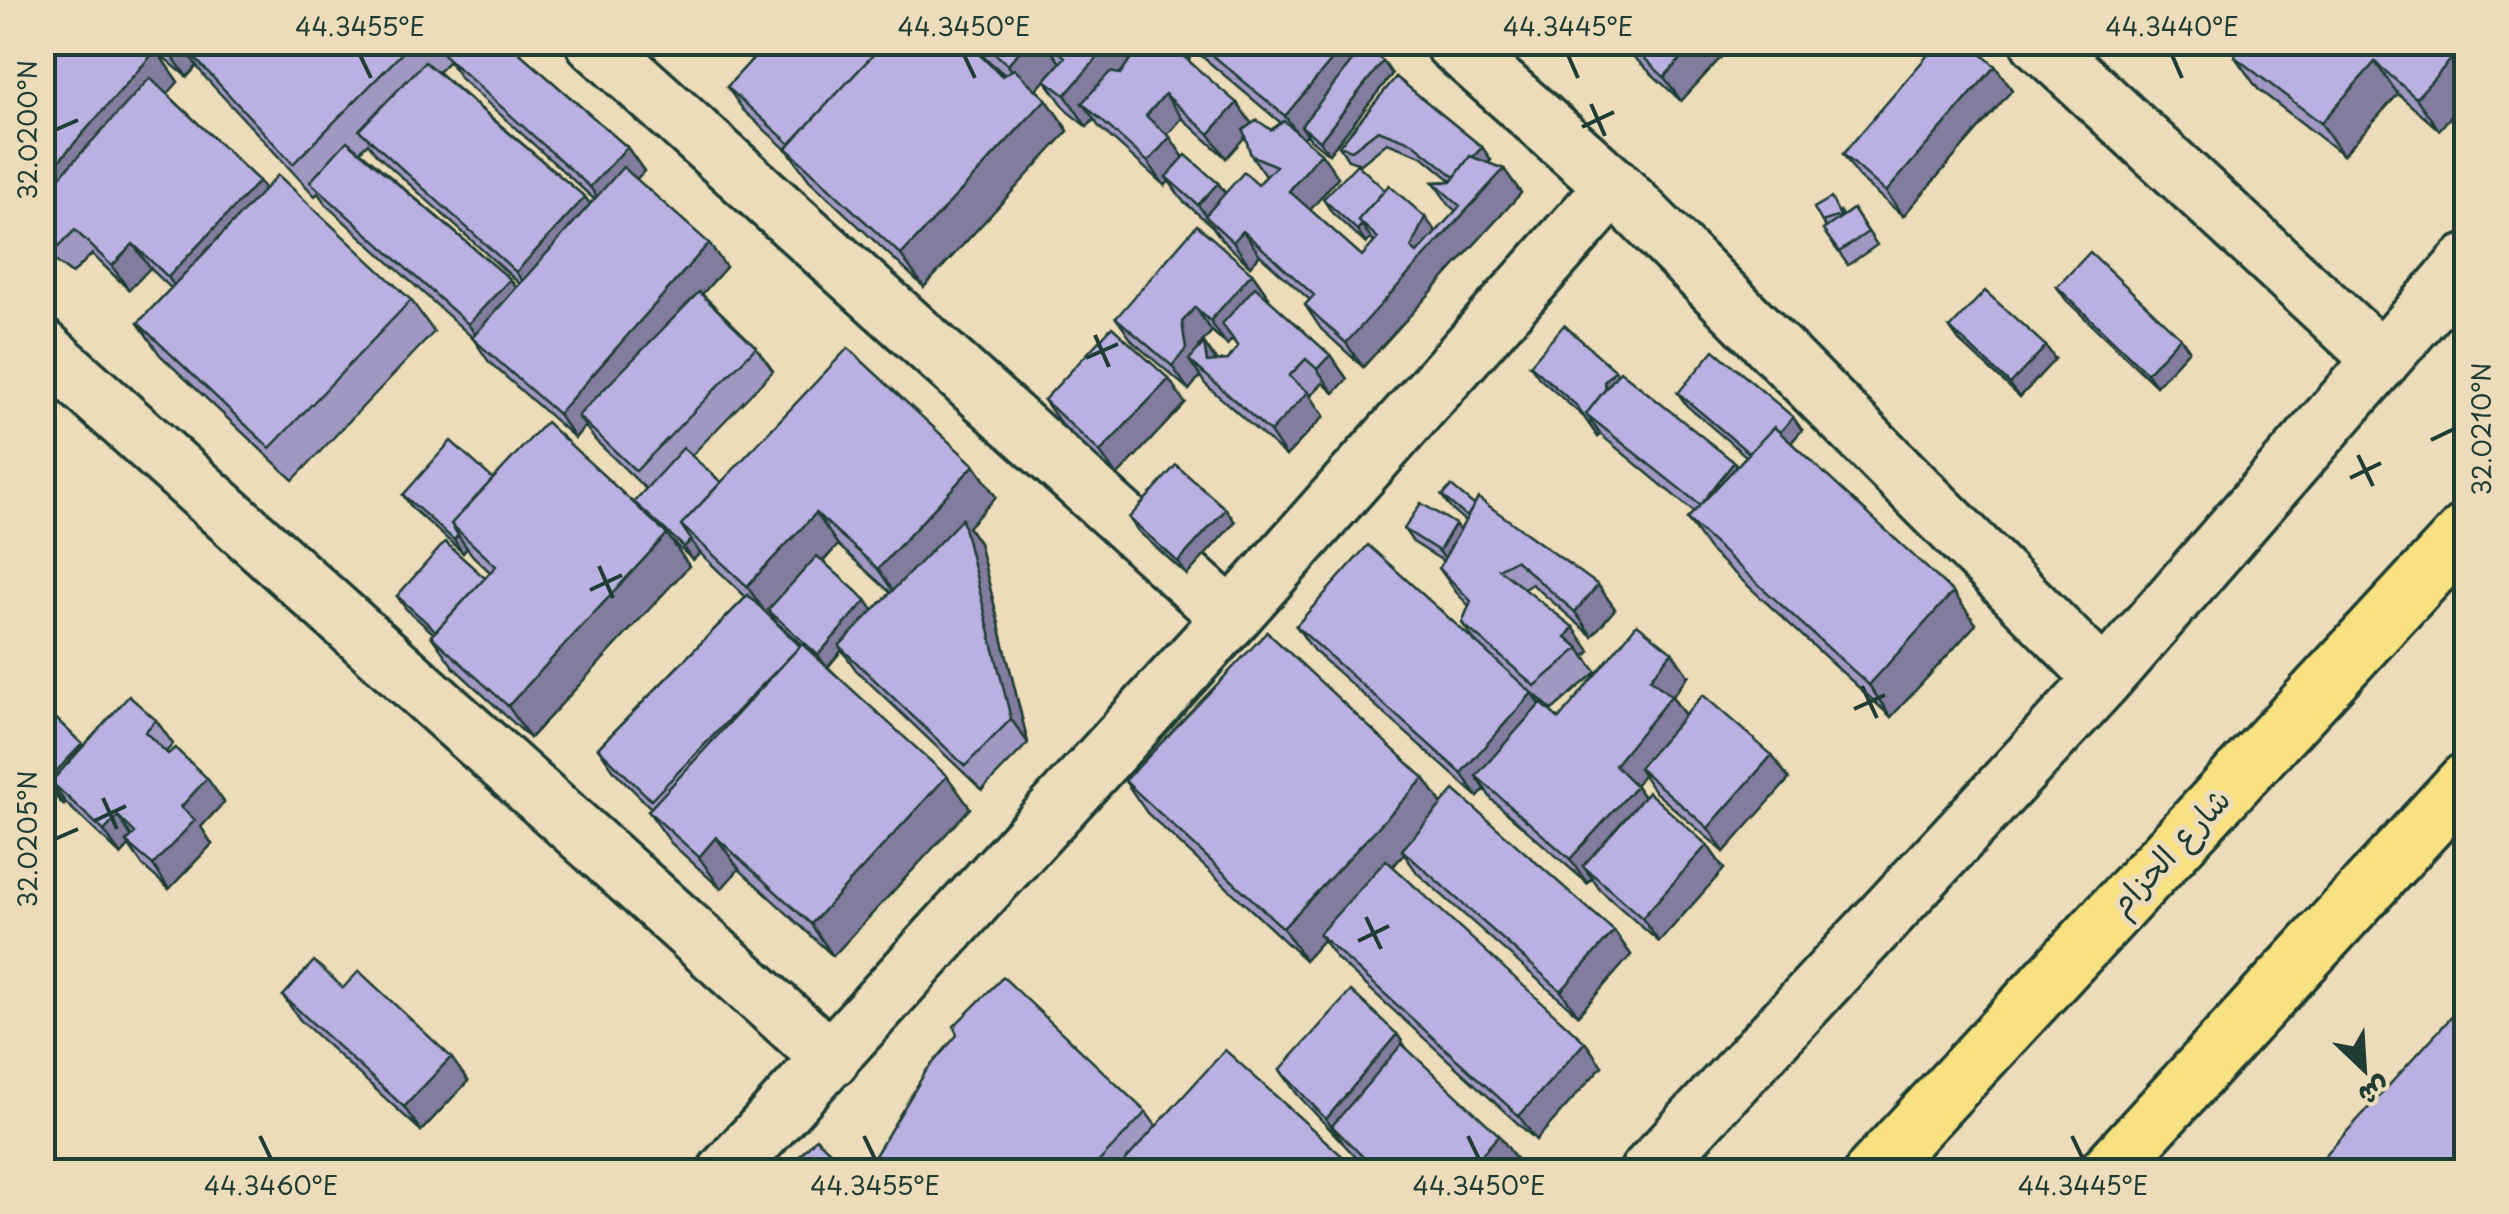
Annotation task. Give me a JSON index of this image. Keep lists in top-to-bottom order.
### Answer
{
  "streets": {
    "main road": ["شارع الحزام"]
  },
  "north": "bottom right",
  "coordinates": [
    "44.3455°E",
    "44.3450°E",
    "44.3445°E",
    "44.3440°E",
    "32.0200°N",
    "32.0210°N",
    "32.0205°N",
    "44.3460°E"
  ]
}
